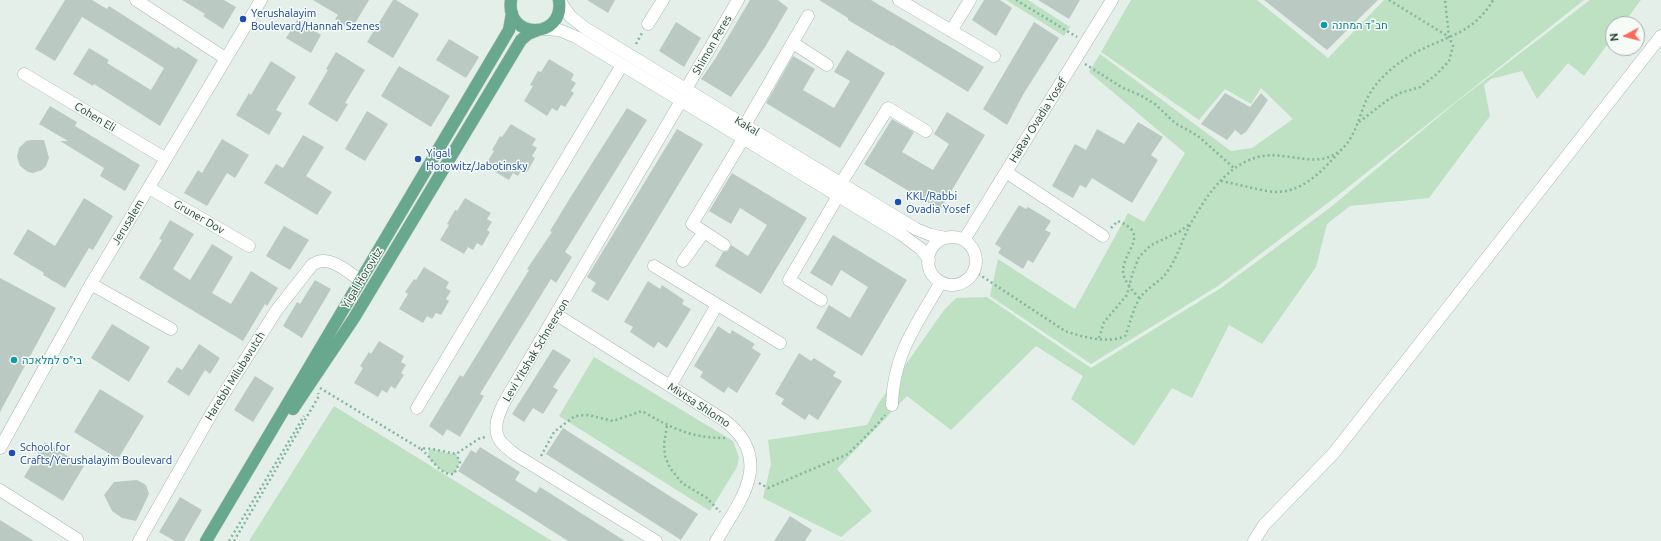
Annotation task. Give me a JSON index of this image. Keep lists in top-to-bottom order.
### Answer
{
  "streets": {
    "main road": ["Yigal Horovitz"],
    "street": [
      "Shimon Peres",
      "Cohen Eli",
      "HaRav Ovadia Yosef",
      "Kakal",
      "Gruner Dov",
      "Jerusalem",
      "Levi Yitshak Schneerson",
      "Harebbi Milubavutch",
      "Mivtsa Shlomo"
    ]
  },
  "crossings": [
    ["Shimon Peres", "Kakal"],
    ["Cohen Eli", "Jerusalem"],
    ["HaRav Ovadia Yosef", "Kakal"],
    ["Kakal", "Yigal Horovitz"],
    ["Kakal", "Levi Yitshak Schneerson"],
    ["Gruner Dov", "Jerusalem"],
    ["Yigal Horovitz", "Harebbi Milubavutch"],
    ["Levi Yitshak Schneerson", "Mivtsa Shlomo"]
  ],
  "places": [
    "Yerushalayim Boulevard/Hannah Szenes",
    "חב\"ד המחנה",
    "Yigal Horowitz/Jabotinsky",
    "KKL/Rabbi Ovadia Yosef",
    "בי״ס למלאכה",
    "School for Crafts/Yerushalayim Boulevard"
  ],
  "north": "left"
}
